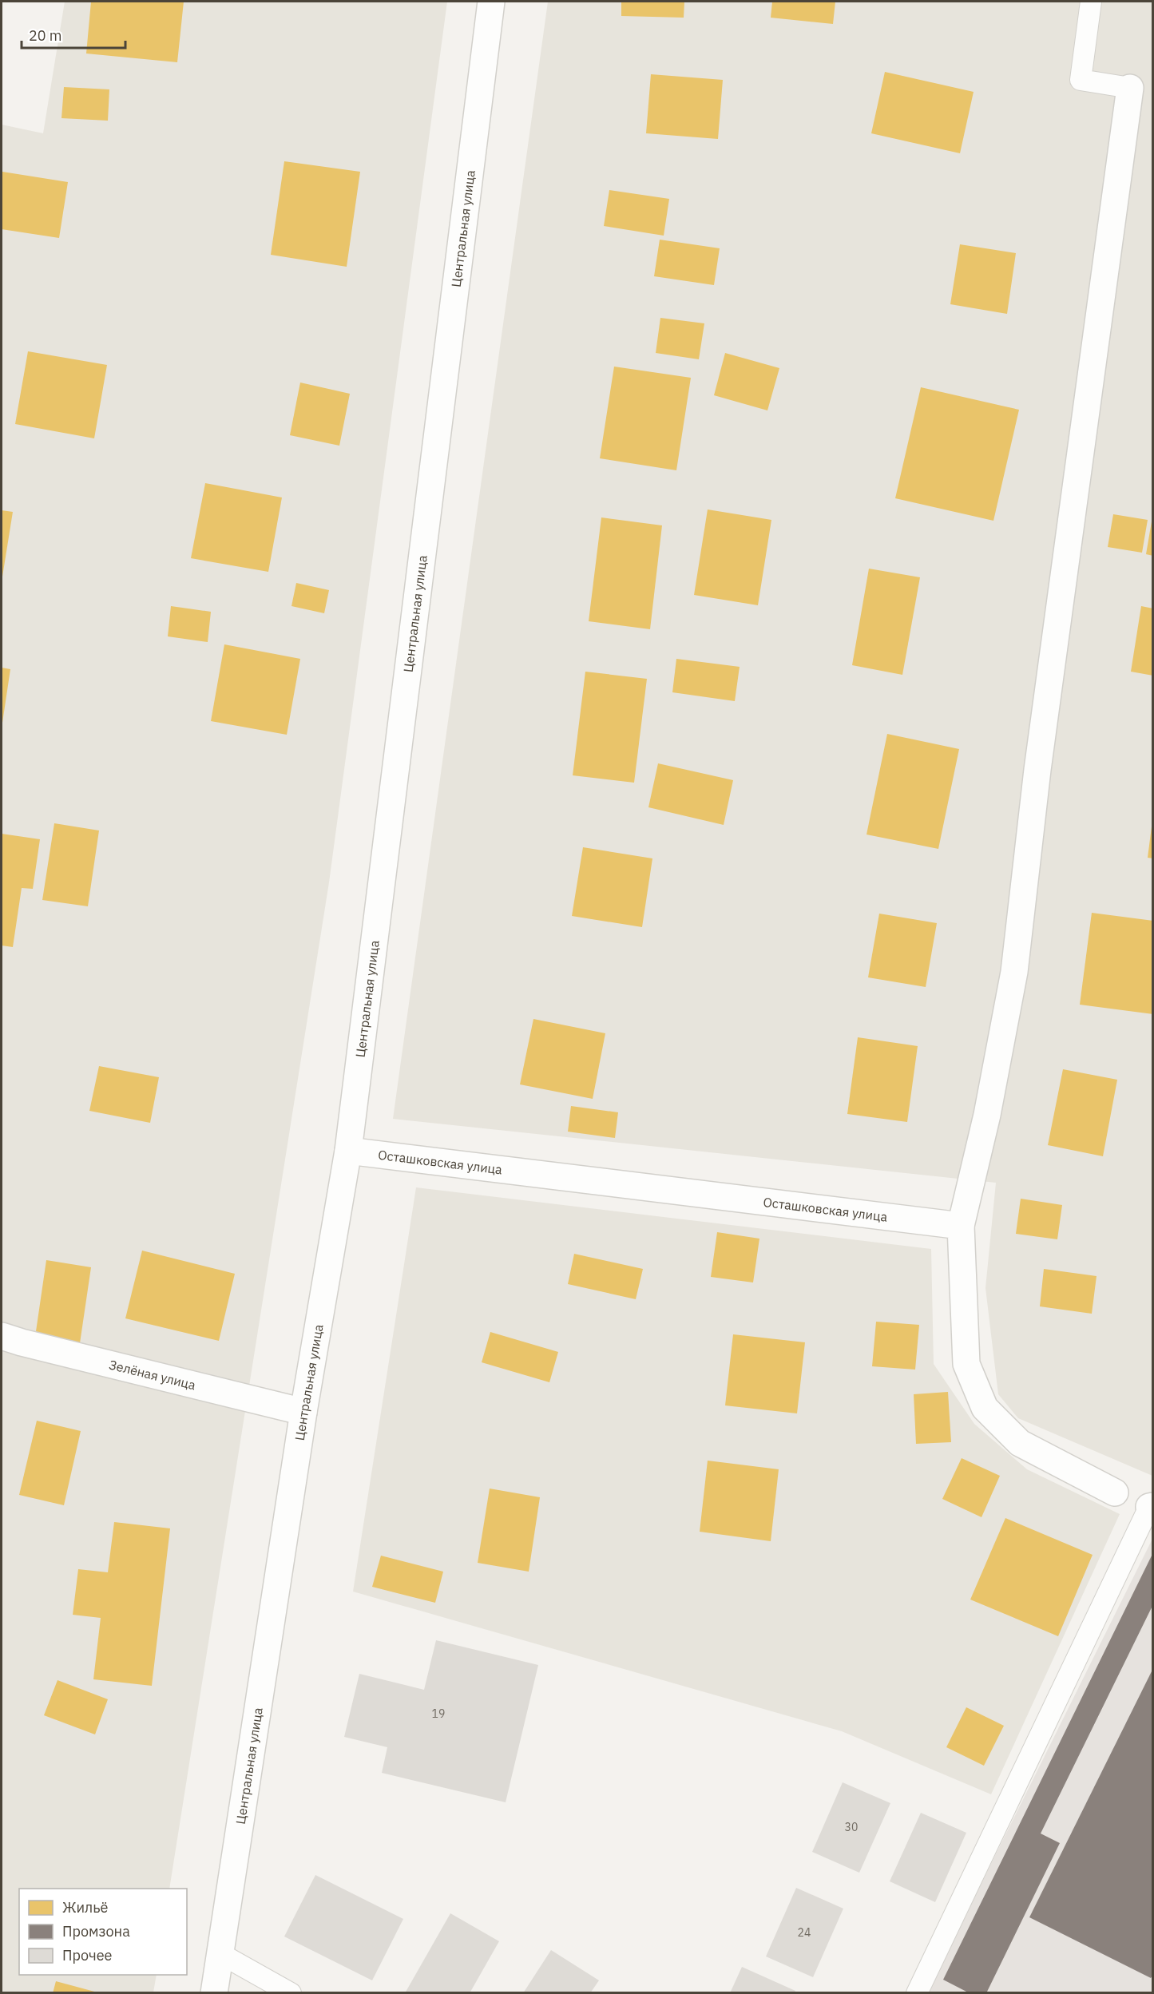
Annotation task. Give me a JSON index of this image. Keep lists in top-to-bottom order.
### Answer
{
  "streets": {
    "street": ["Центральная улица", "Осташковская улица", "Зелёная улица"]
  },
  "crossings": [
    ["Центральная улица", "Осташковская улица"],
    ["Центральная улица", "Зелёная улица"]
  ],
  "house_numbers": ["19", "30", "24"],
  "legend": ["Жильё", "Промзона", "Прочее"],
  "scale_bar": "20 m"
}
